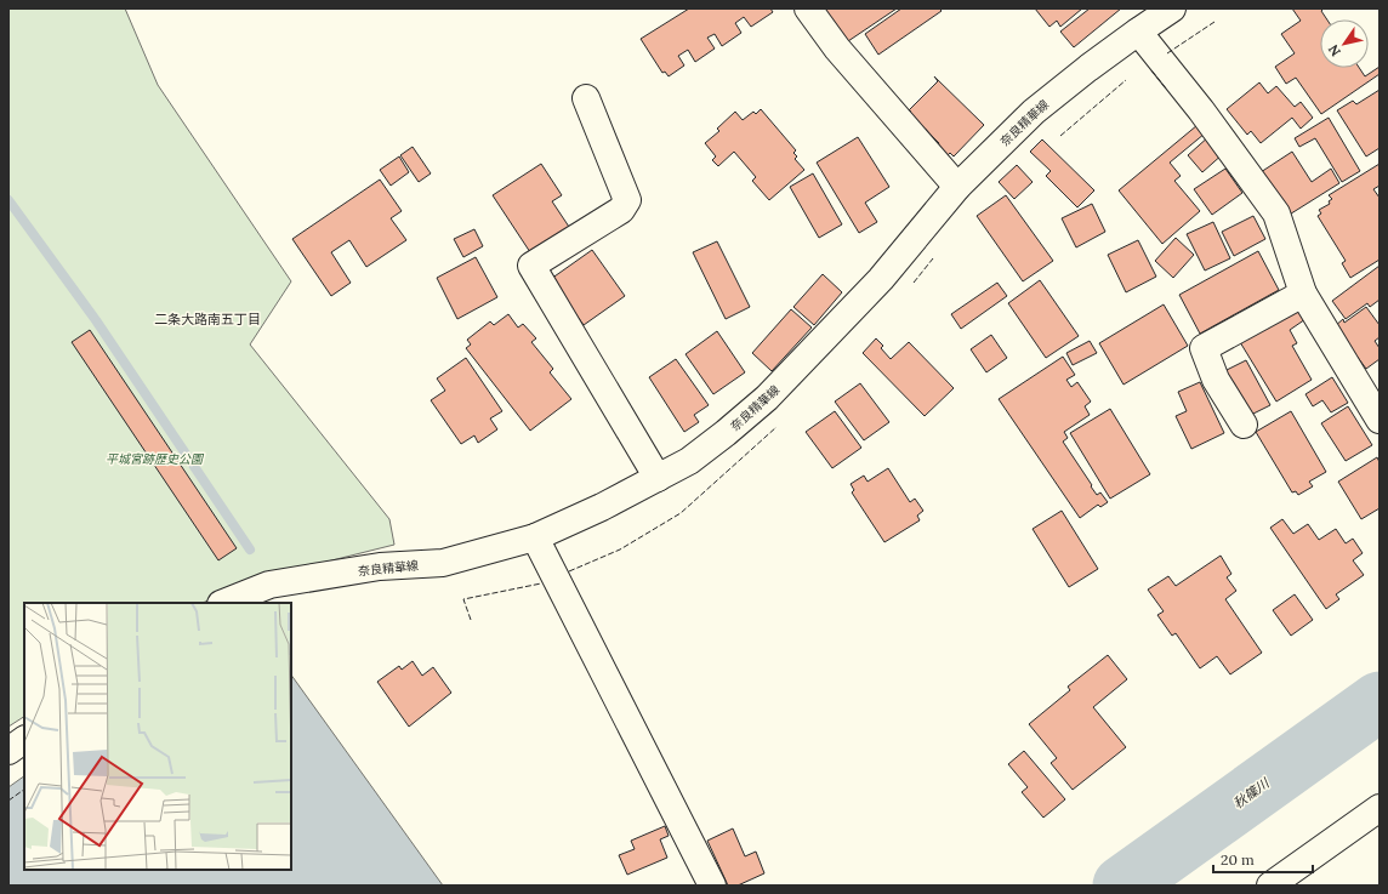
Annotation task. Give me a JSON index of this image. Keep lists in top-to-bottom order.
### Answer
{
  "streets": {
    "street": ["奈良精華線"]
  },
  "districts": ["二条大路南五丁目"],
  "water": ["秋篠川"],
  "parks": ["平城宮跡歴史公園"],
  "scale_bar": "20 m",
  "north": "bottom left"
}
